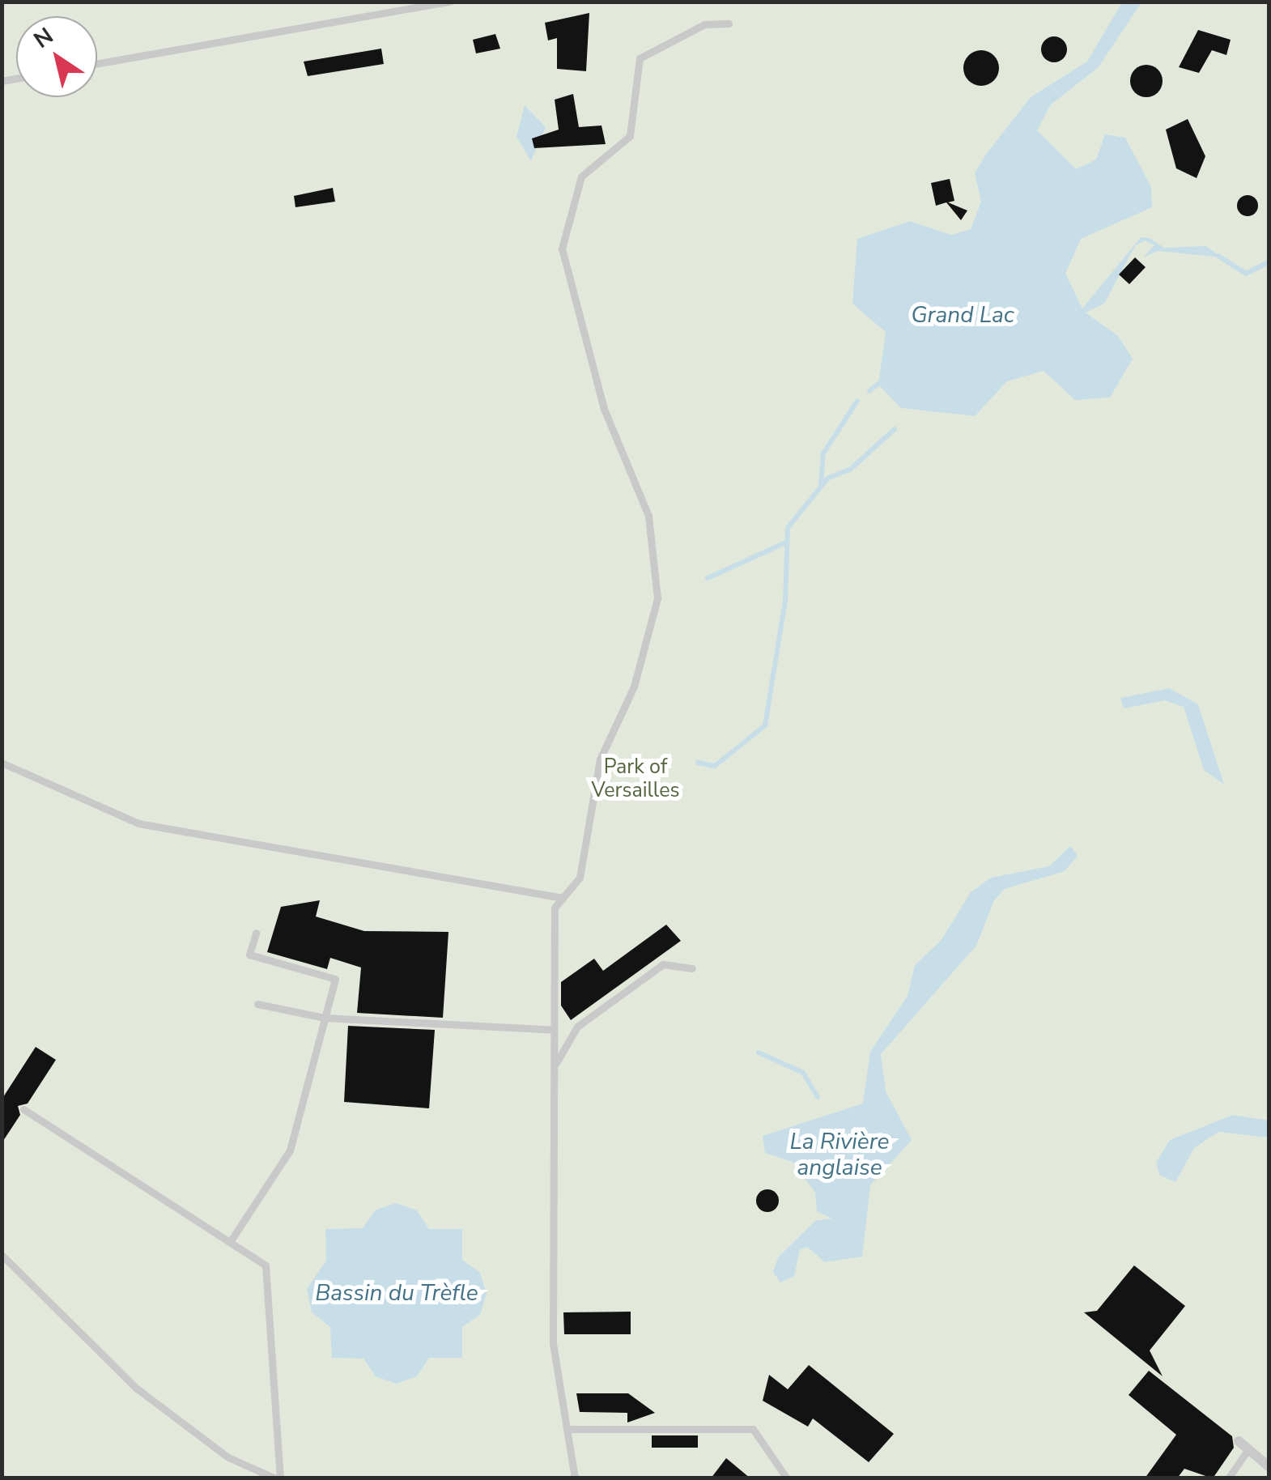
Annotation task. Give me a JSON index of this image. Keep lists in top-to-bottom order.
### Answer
{
  "water": ["Grand Lac", "La Rivière anglaise", "Bassin du Trèfle"],
  "parks": ["Park of Versailles"],
  "north": "top left"
}
